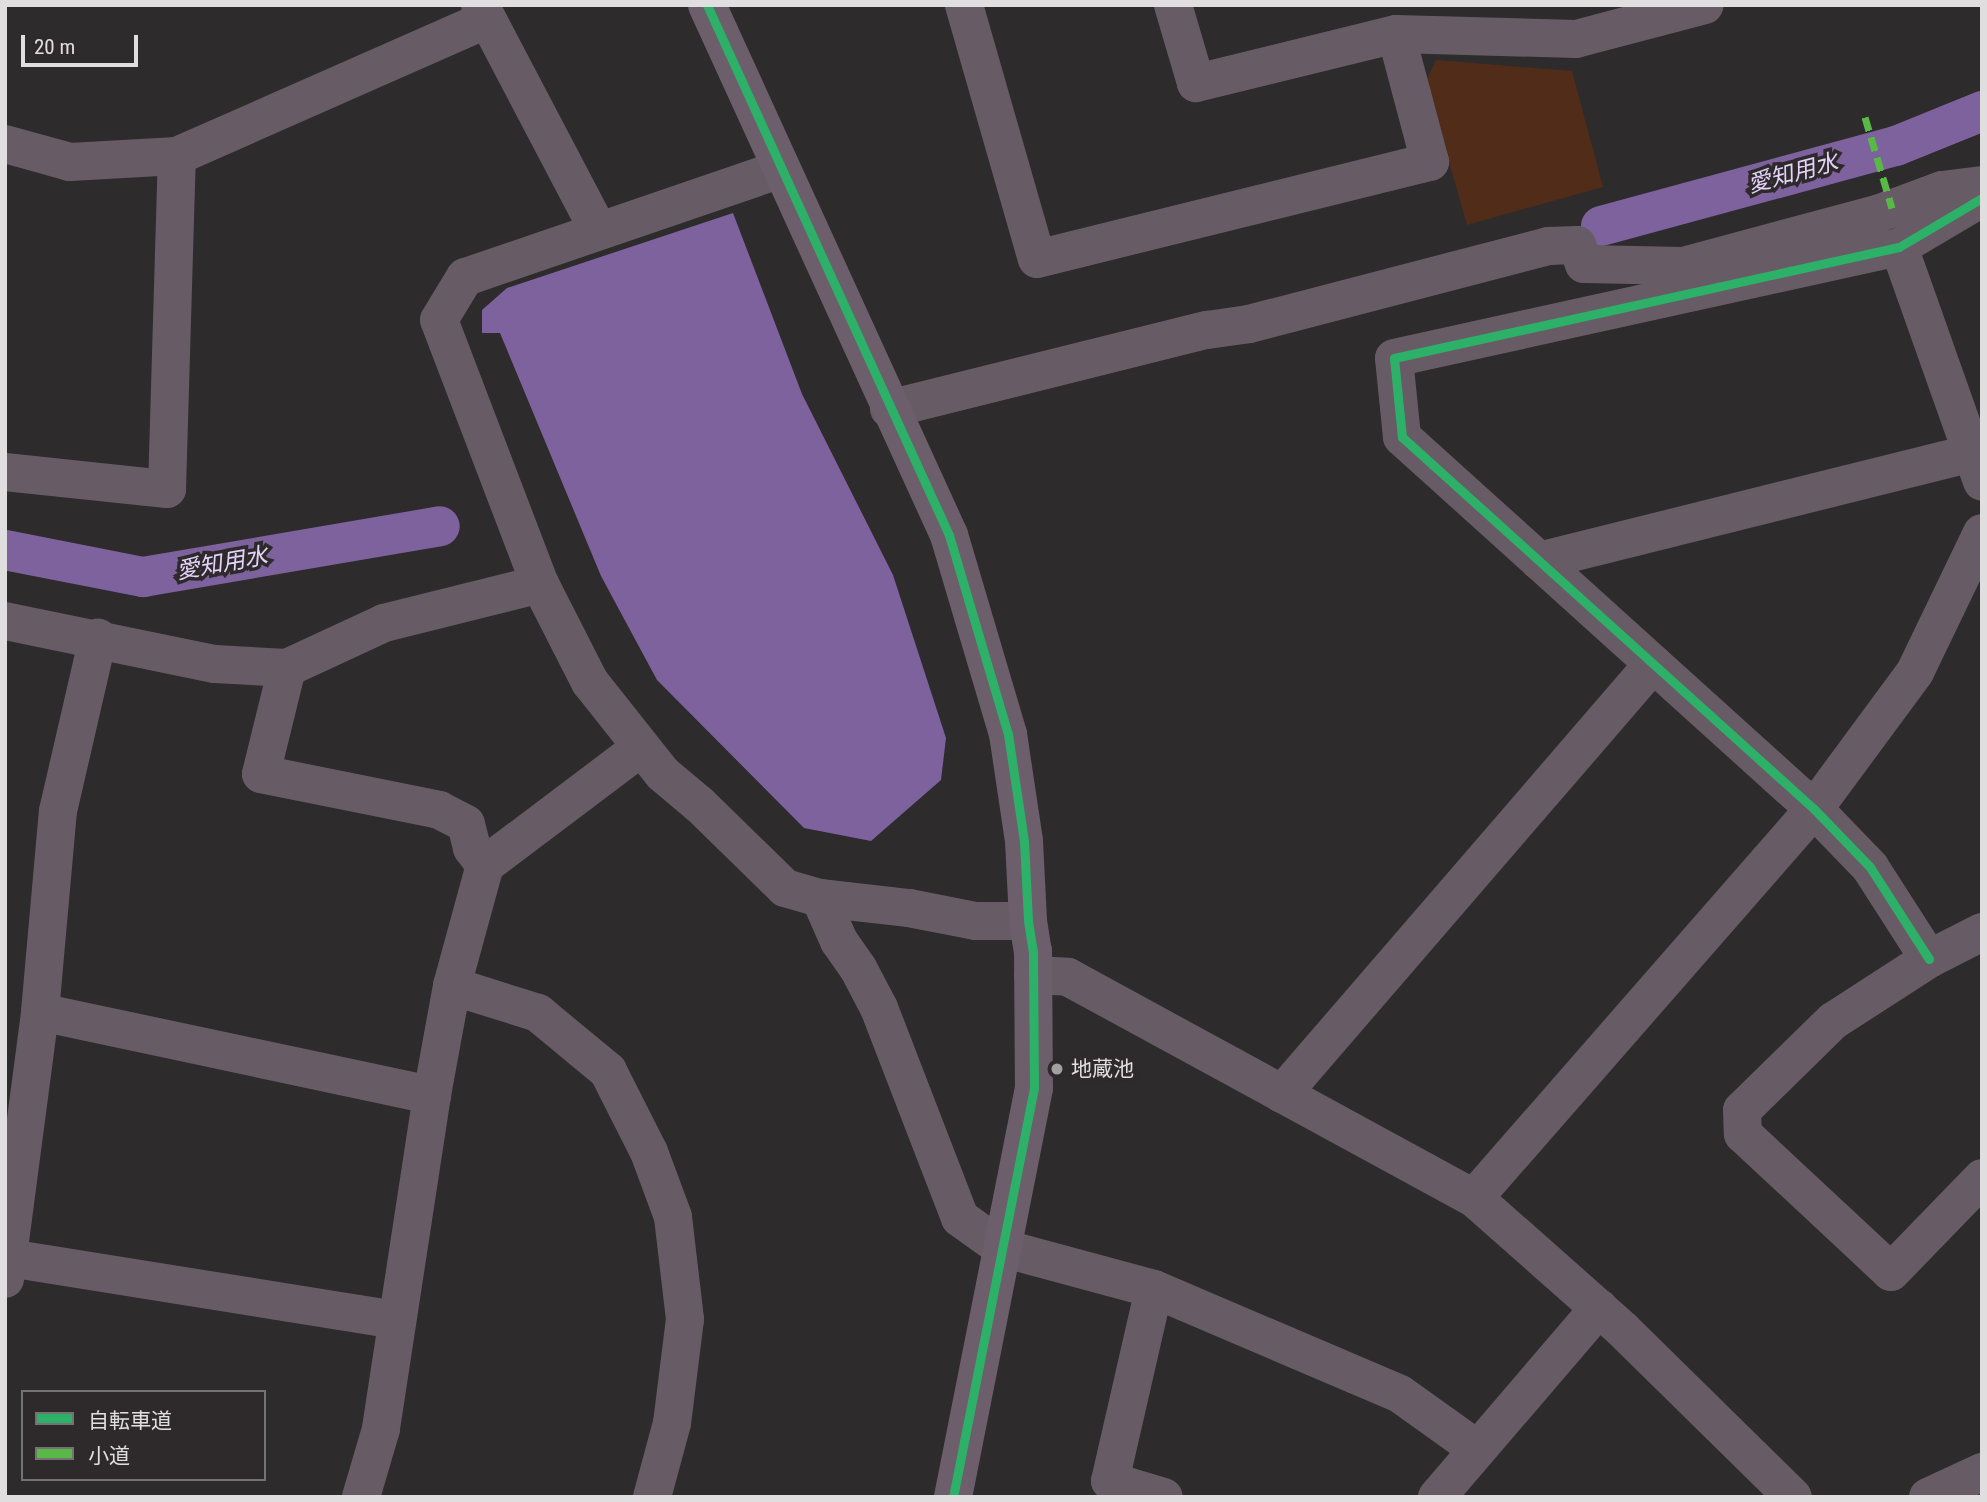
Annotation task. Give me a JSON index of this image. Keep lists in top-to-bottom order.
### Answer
{
  "water": ["愛知用水"],
  "places": ["地蔵池"],
  "legend": ["自転車道", "小道"],
  "scale_bar": "20 m"
}
